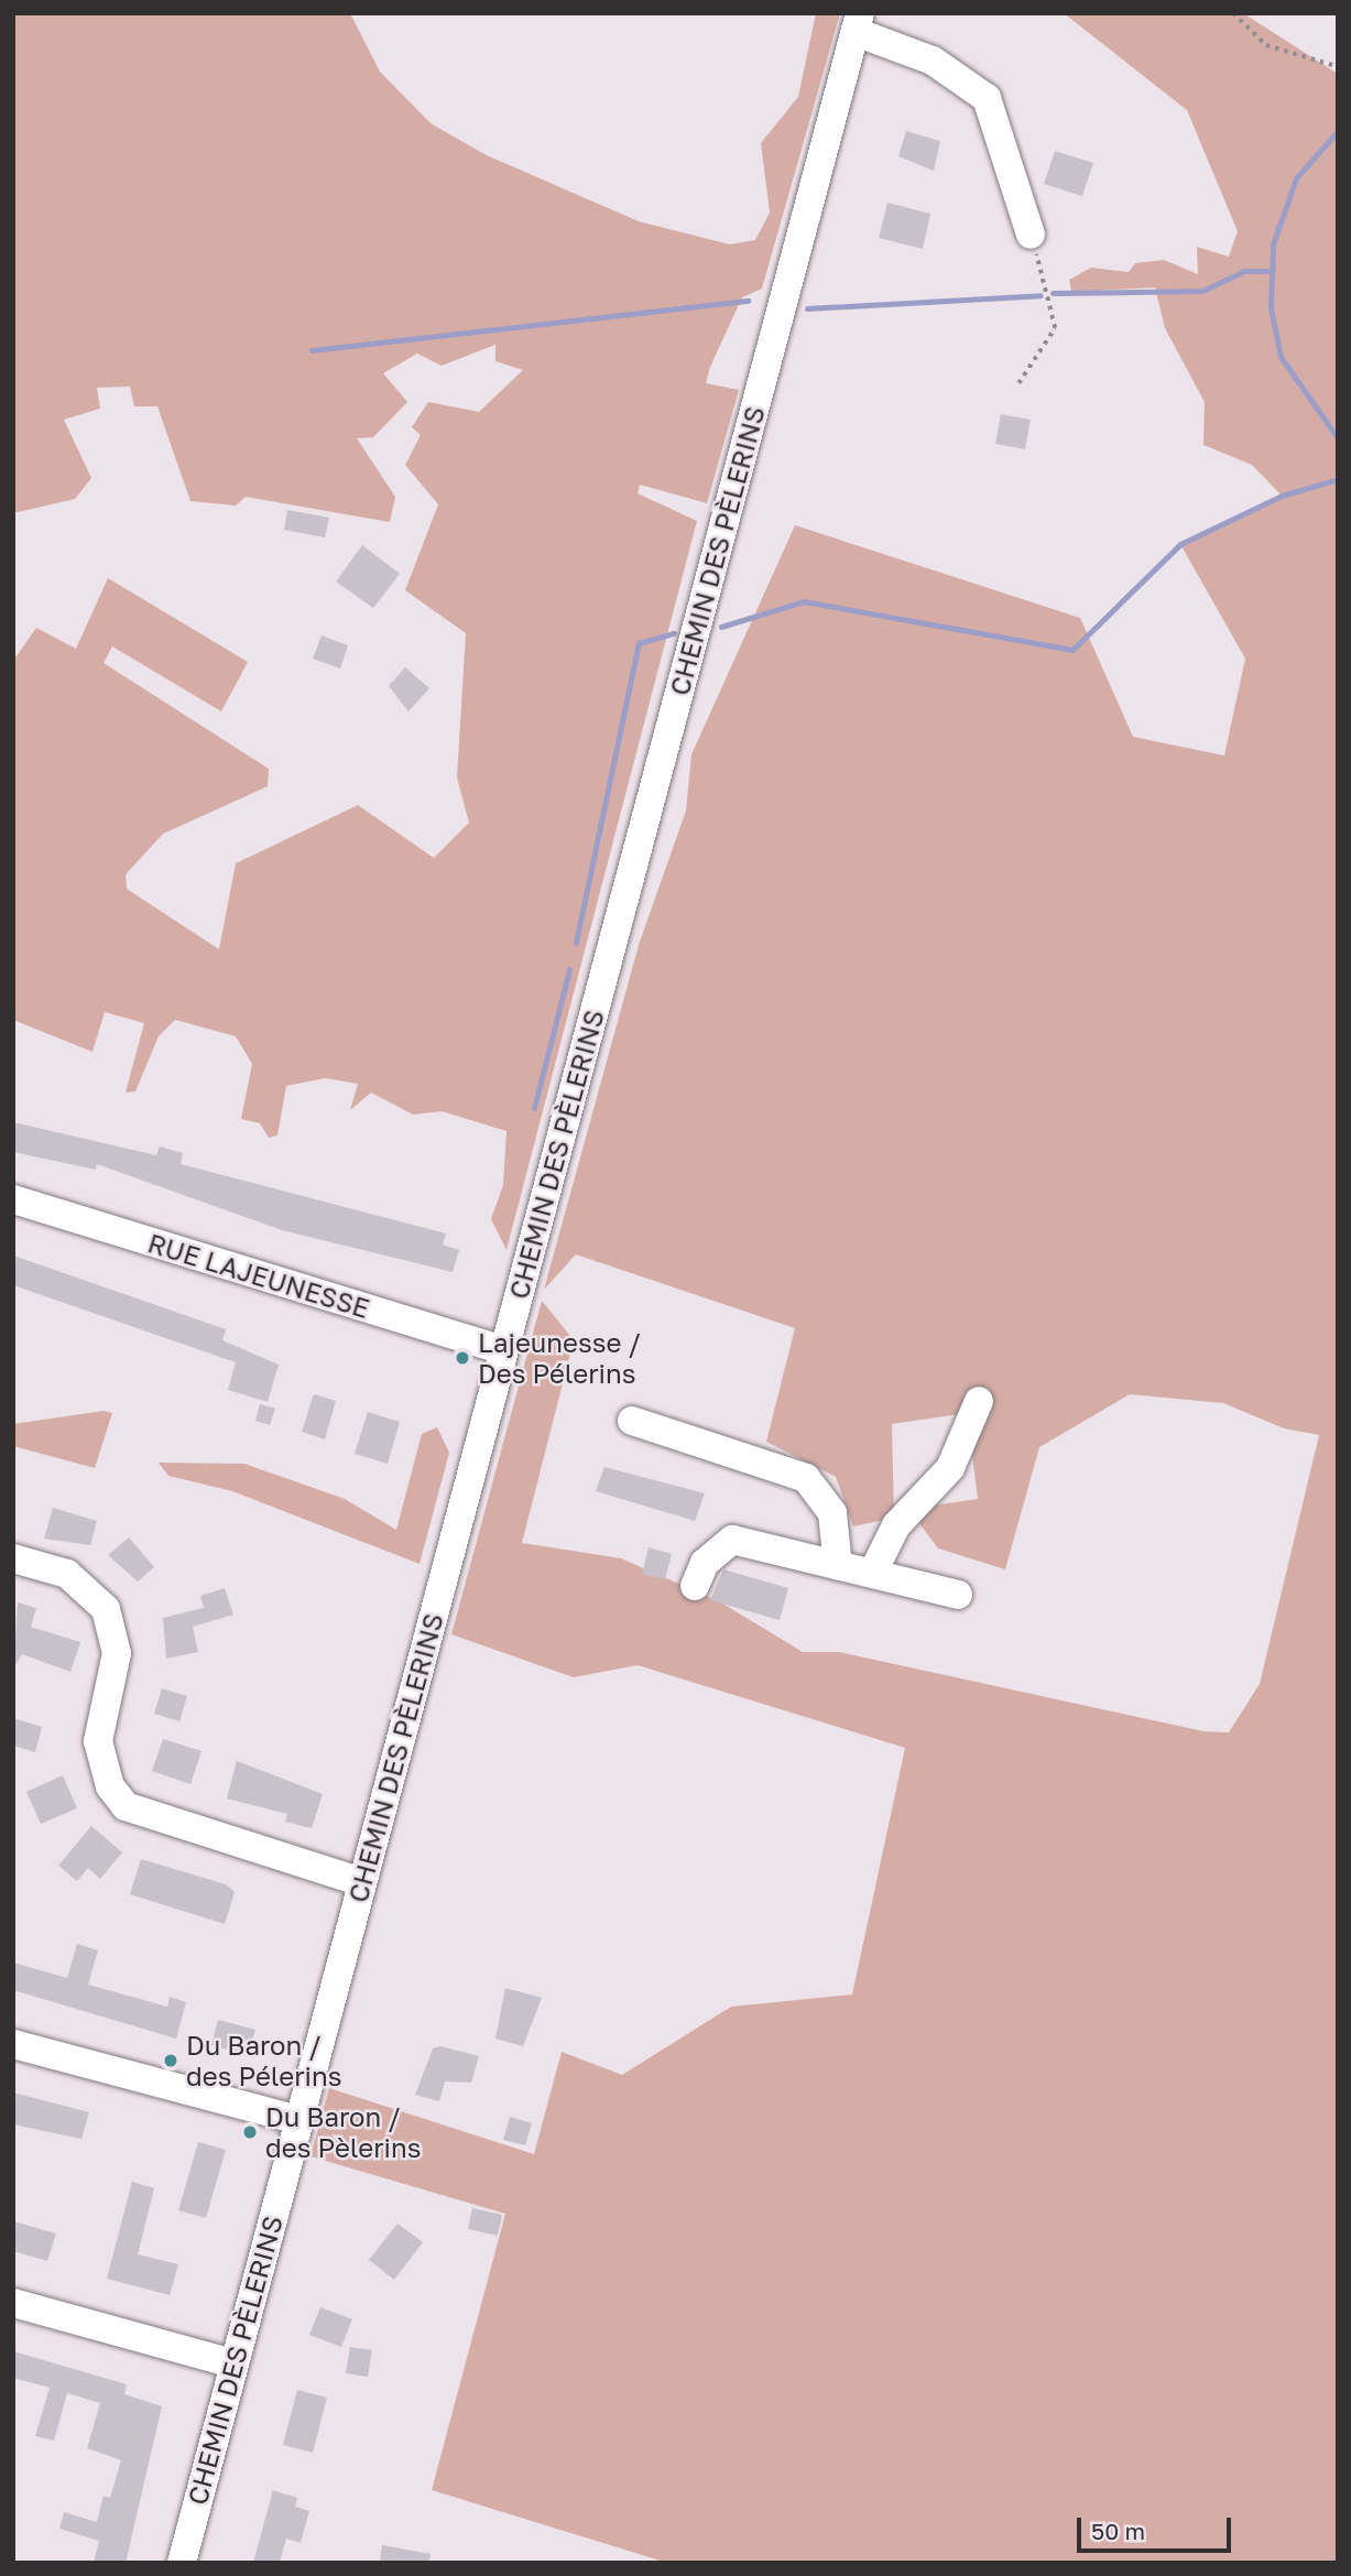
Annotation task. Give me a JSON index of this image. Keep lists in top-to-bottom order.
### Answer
{
  "streets": {
    "street": ["CHEMIN DES PÈLERINS", "RUE LAJEUNESSE"]
  },
  "crossings": [
    ["CHEMIN DES PÈLERINS", "RUE LAJEUNESSE"]
  ],
  "places": ["Lajeunesse / Des Pélerins", "Du Baron / des Pélerins", "Du Baron / des Pèlerins"],
  "scale_bar": "50 m"
}
